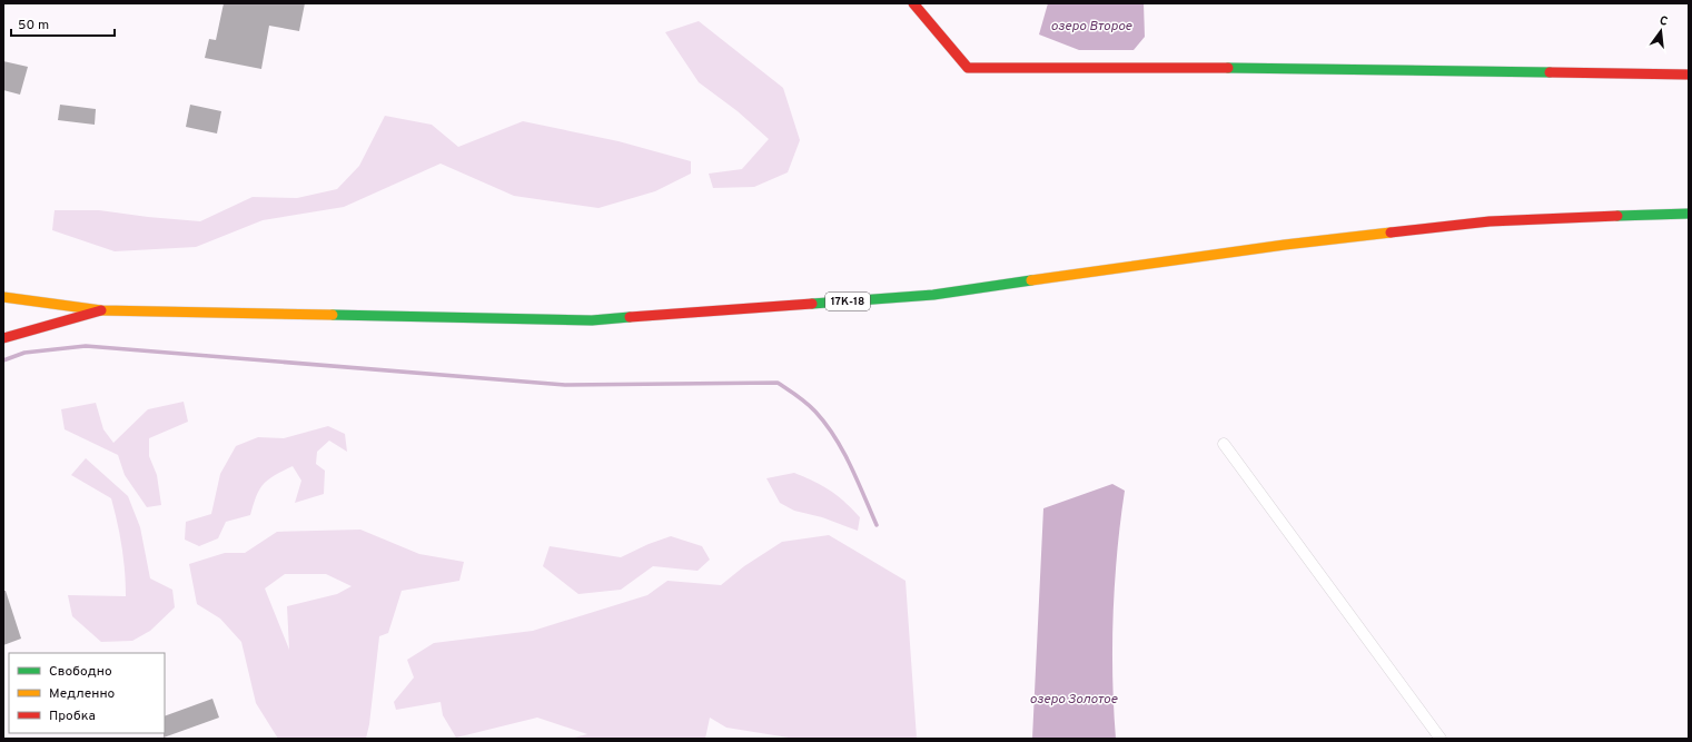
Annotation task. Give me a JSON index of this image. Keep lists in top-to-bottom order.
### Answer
{
  "streets": {
    "main road": ["17К-18"]
  },
  "water": ["озеро Второе", "озеро Золотое"],
  "legend": ["Свободно", "Медленно", "Пробка"],
  "scale_bar": "50 m",
  "north": "top"
}
